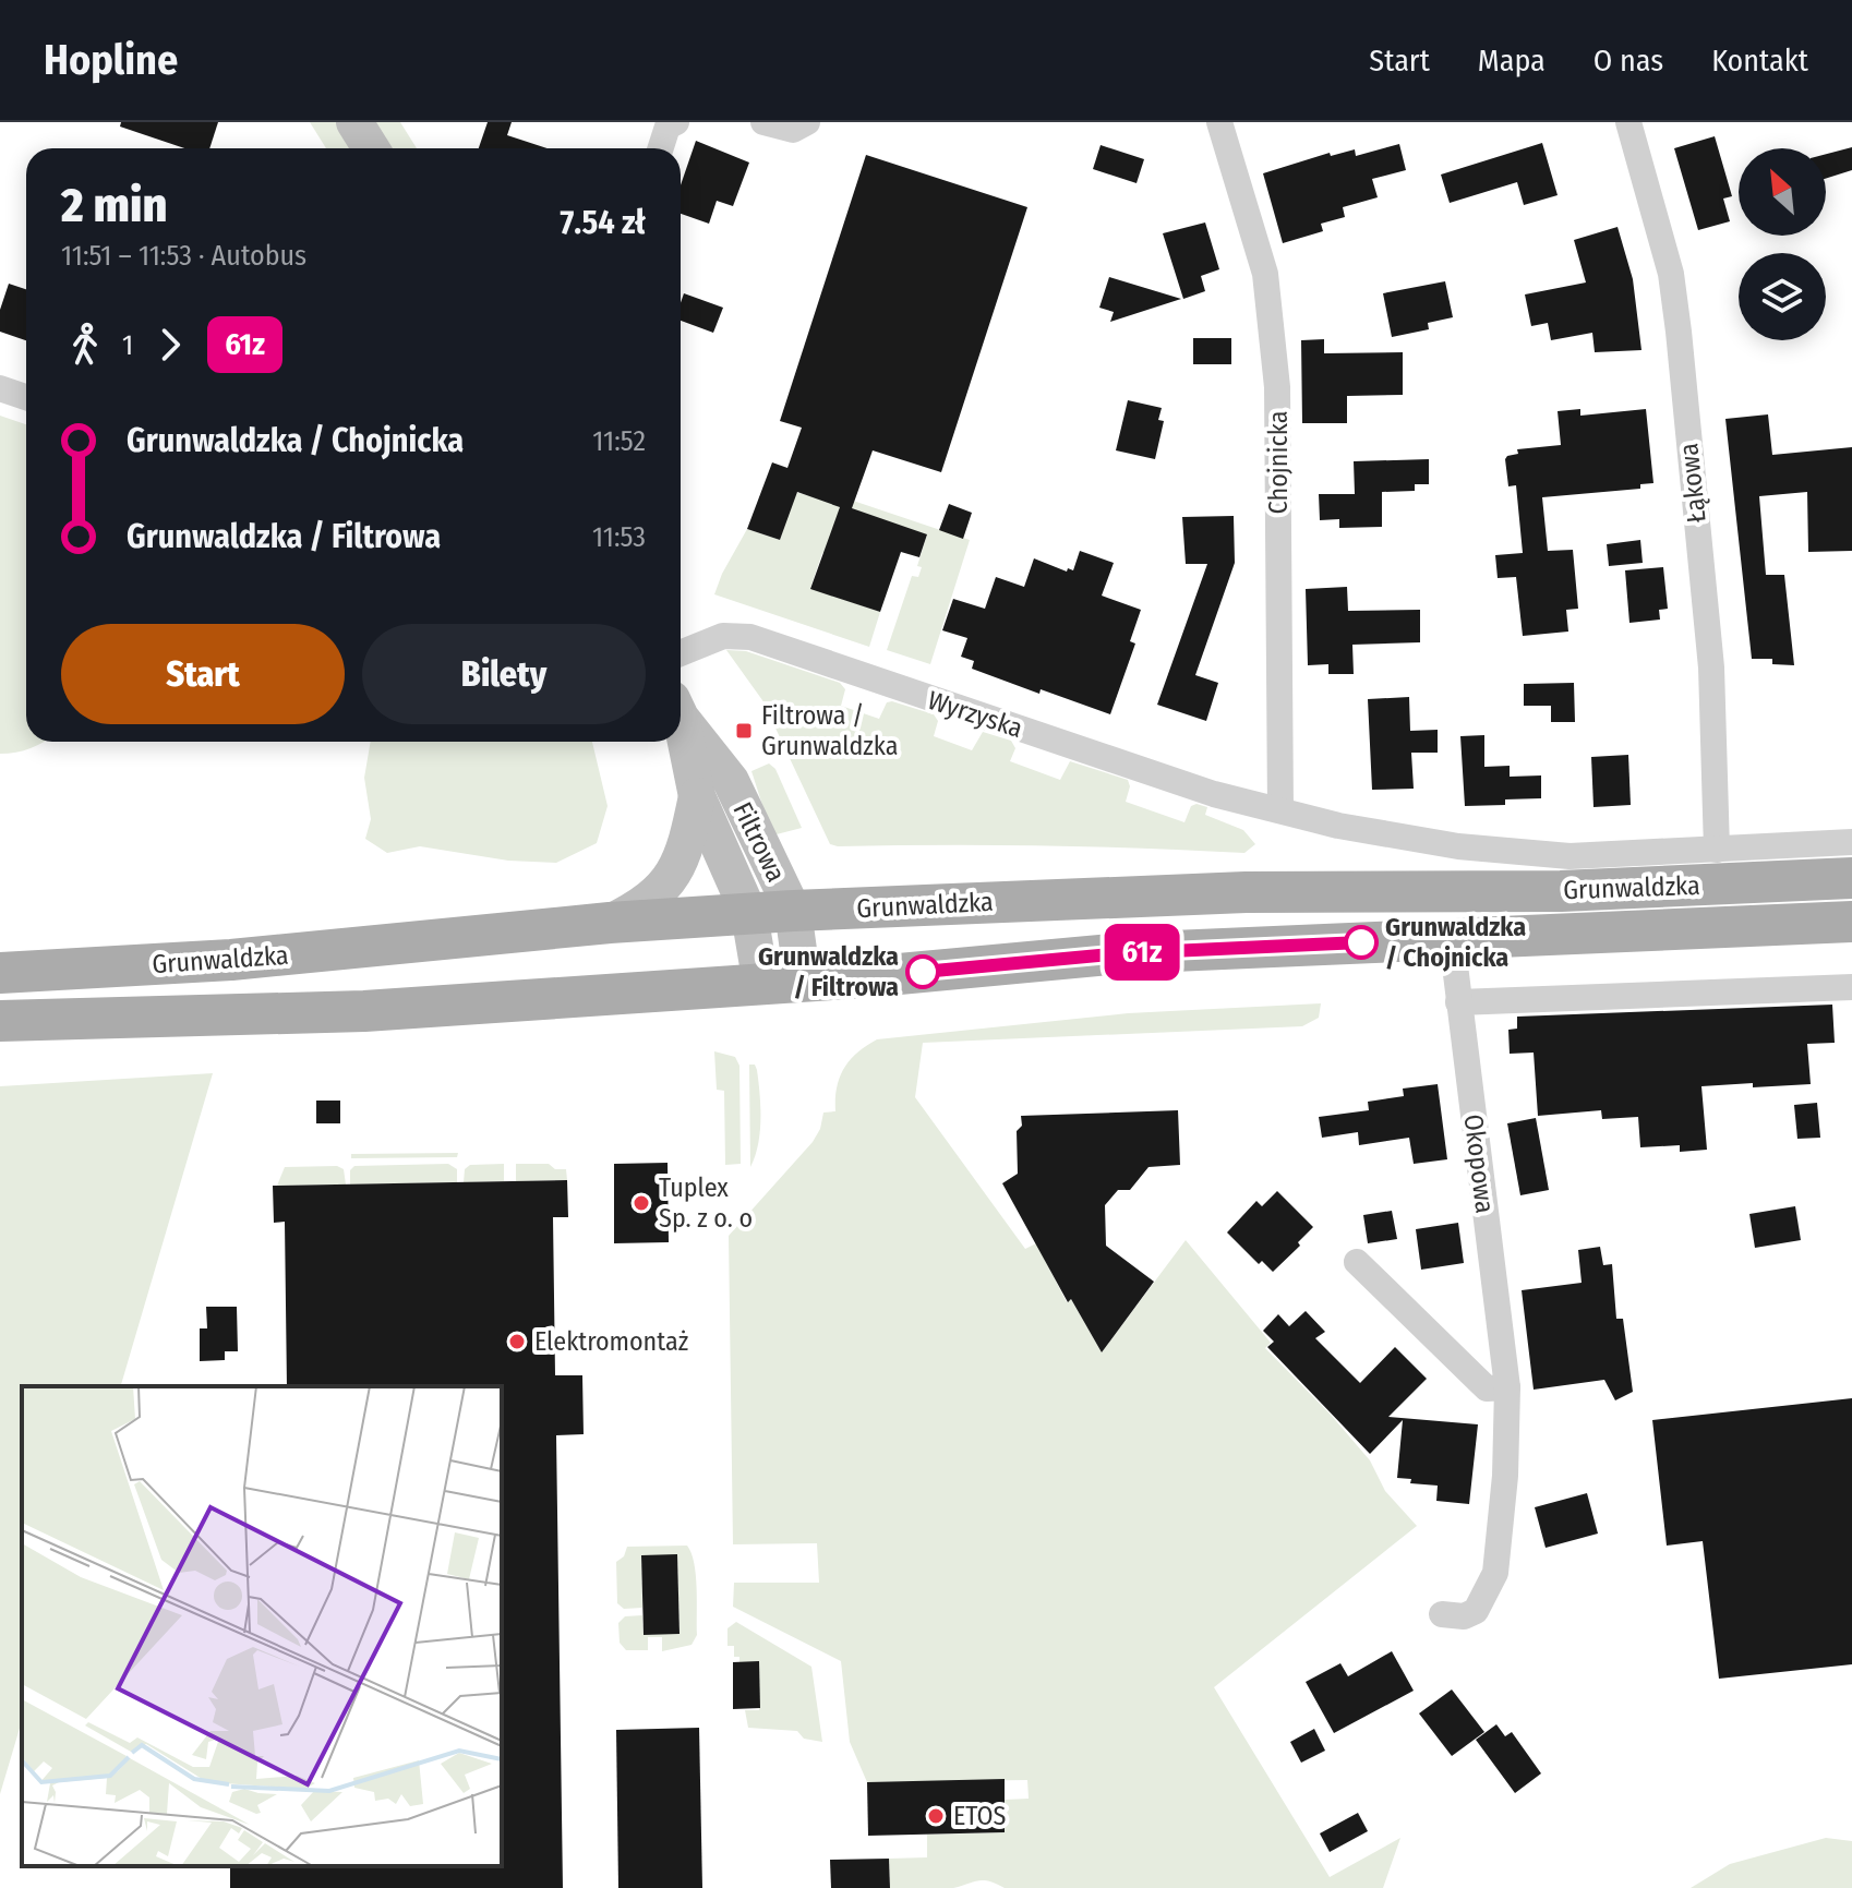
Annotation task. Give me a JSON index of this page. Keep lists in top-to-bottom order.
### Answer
{
  "streets": {
    "main road": ["Grunwaldzka"],
    "street": [
      "Chojnicka",
      "Łąkowa",
      "Wyrzyska",
      "Filtrowa",
      "Okopowa"
    ]
  },
  "crossings": [
    ["Chojnicka", "Wyrzyska"],
    ["Łąkowa", "Wyrzyska"],
    ["Filtrowa", "Grunwaldzka"],
    ["Grunwaldzka", "Okopowa"]
  ],
  "places": {
    "transit": ["Filtrowa / Grunwaldzka"],
    "other": [
      "Grunwaldzka / Chojnicka",
      "Grunwaldzka / Filtrowa",
      "Tuplex Sp. z o. o",
      "Elektromontaż",
      "ETOS"
    ]
  },
  "lines": ["bus line 61z"],
  "north": "top left",
  "page": {
    "header": "Hopline",
    "nav": [
      "Start",
      "Mapa",
      "O nas",
      "Kontakt"
    ],
    "on_map": "61z",
    "heading": ["2 min", "11:51 – 11:53 · Autobus", "7.54 zł"],
    "legs": ["1", "61z"],
    "list": [
      {
        "name": "Grunwaldzka / Chojnicka",
        "value": "11:52"
      },
      {
        "name": "Grunwaldzka / Filtrowa",
        "value": "11:53"
      }
    ],
    "buttons": ["Start", "Bilety"]
  }
}
